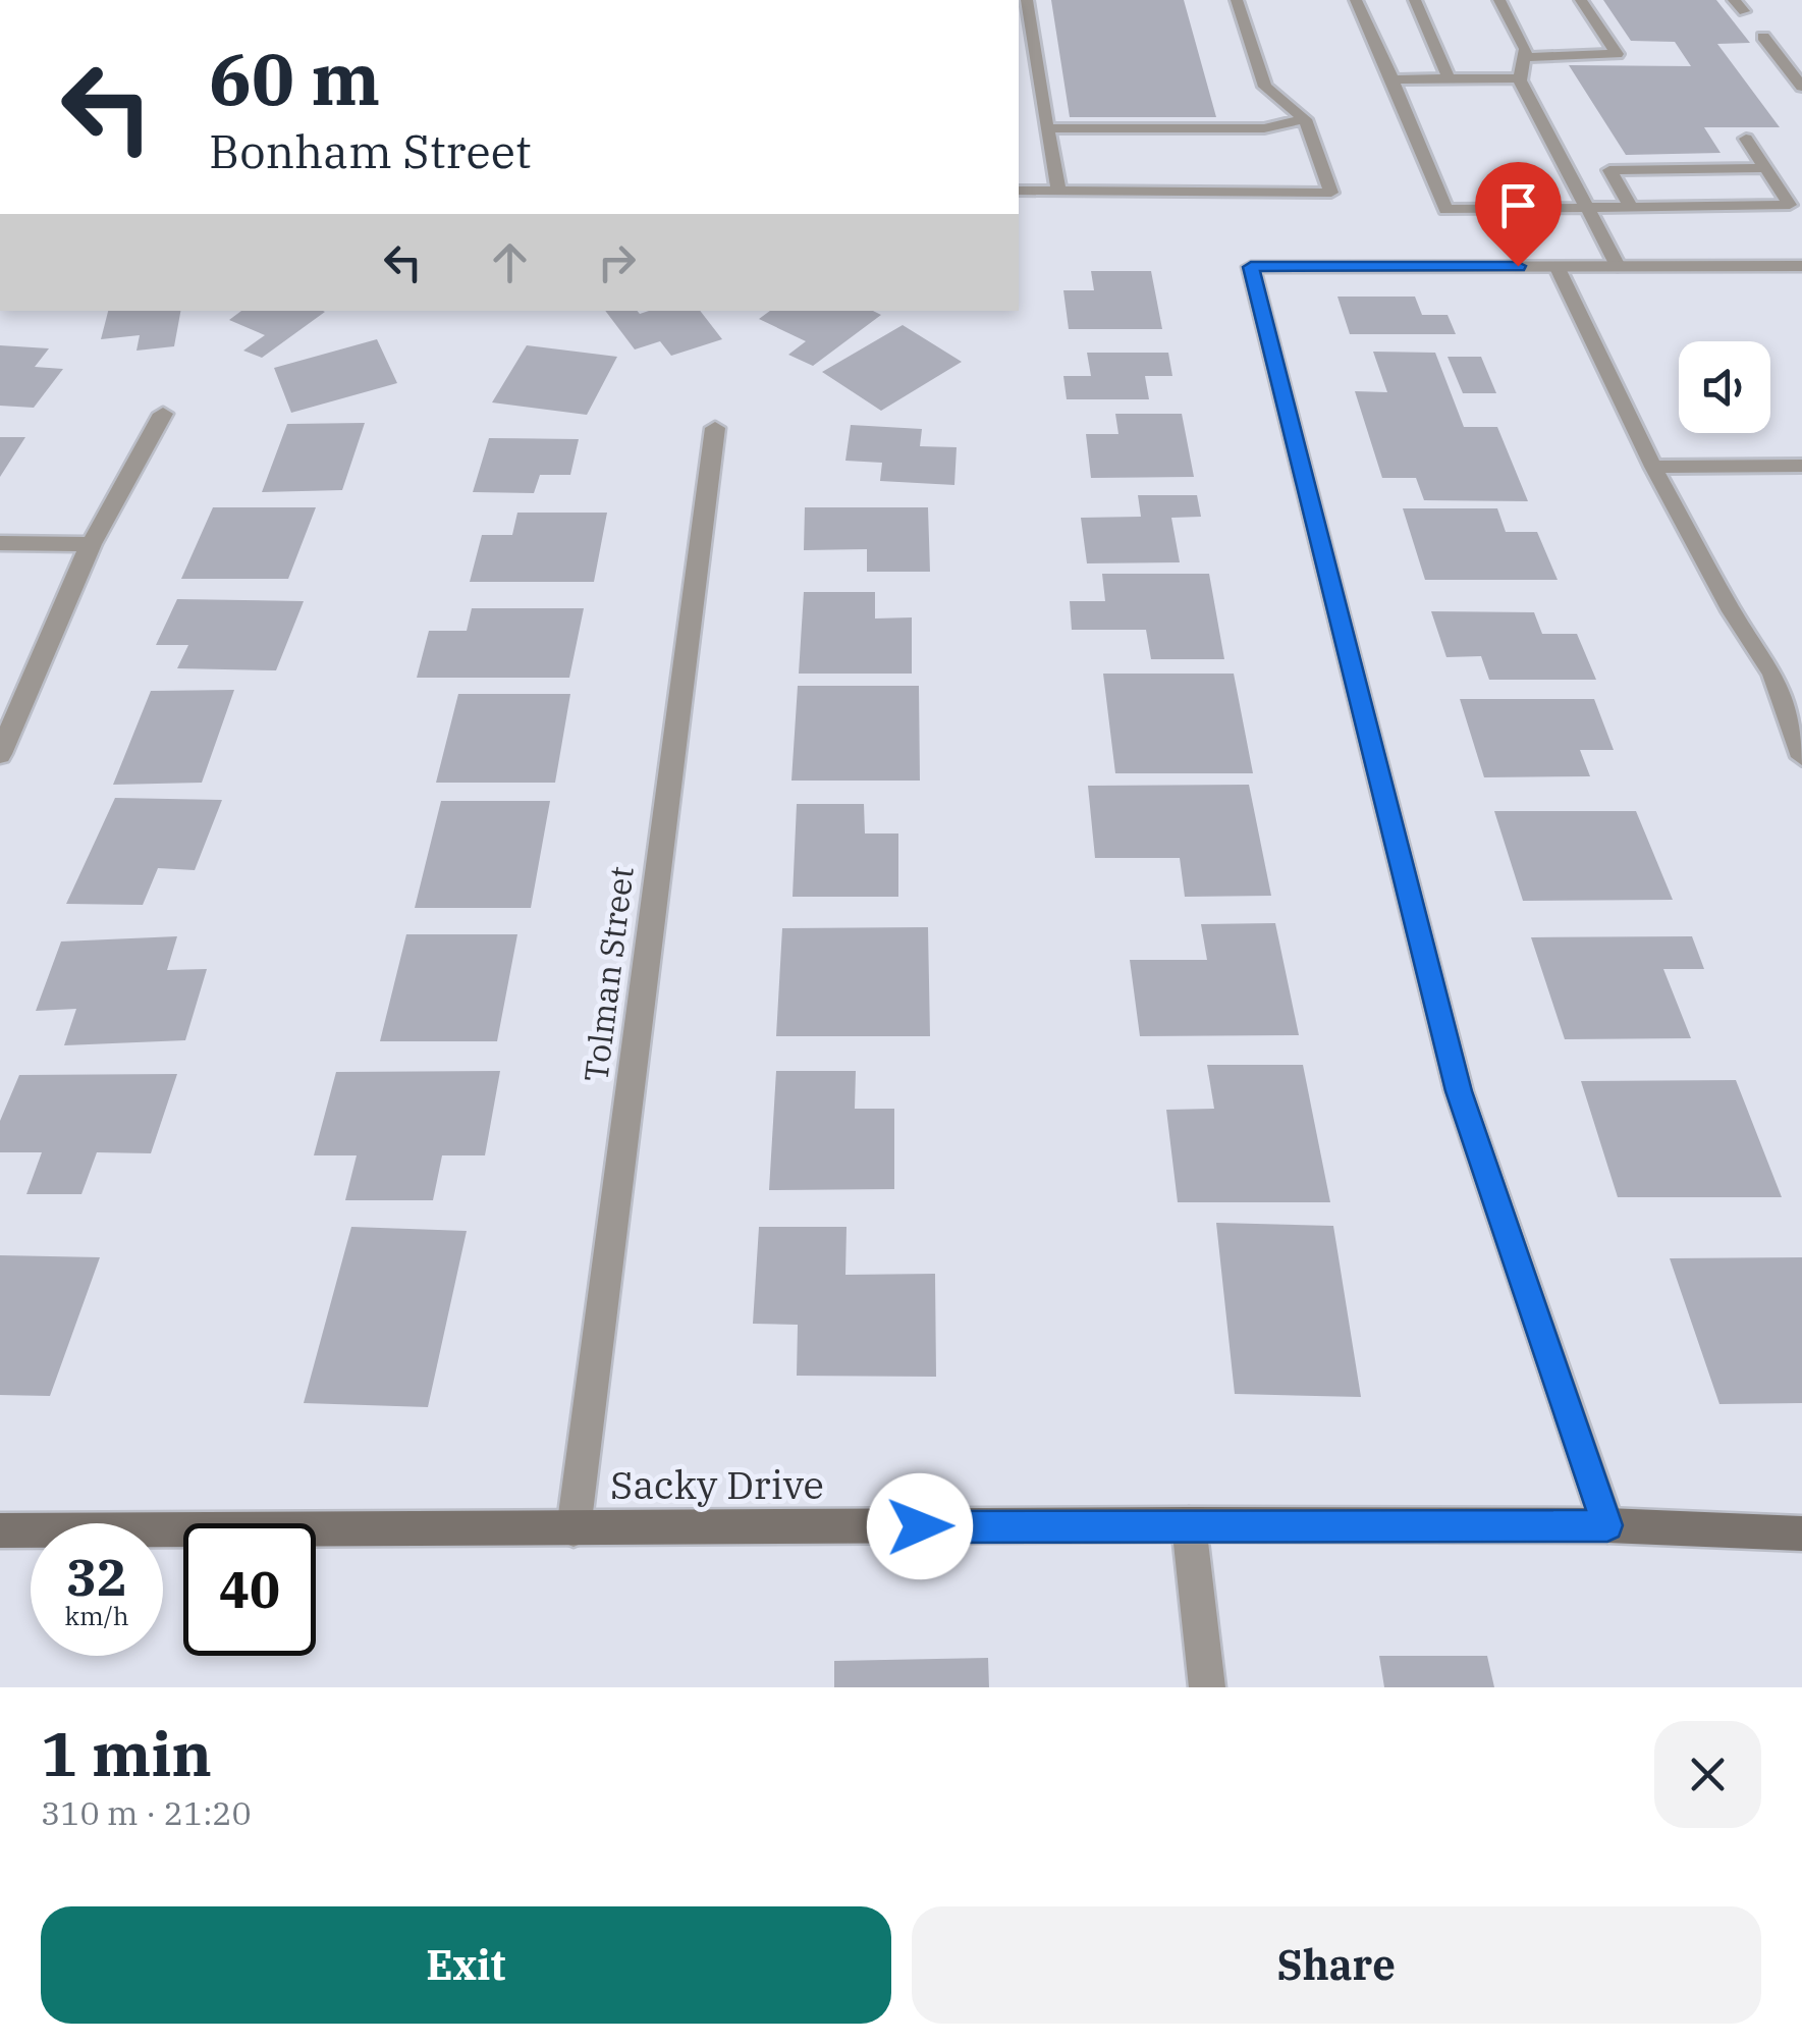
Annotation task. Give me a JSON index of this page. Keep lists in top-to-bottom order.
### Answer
{
  "streets": {
    "street": ["Tolman Street", "Sacky Drive"]
  },
  "crossings": [
    ["Tolman Street", "Sacky Drive"]
  ],
  "page": {
    "turn": ["60 m", "Bonham Street"],
    "speed": "32 km/h",
    "limit": "40",
    "heading": ["1 min", "310 m · 21:20"],
    "buttons": ["Exit", "Share"]
  }
}
